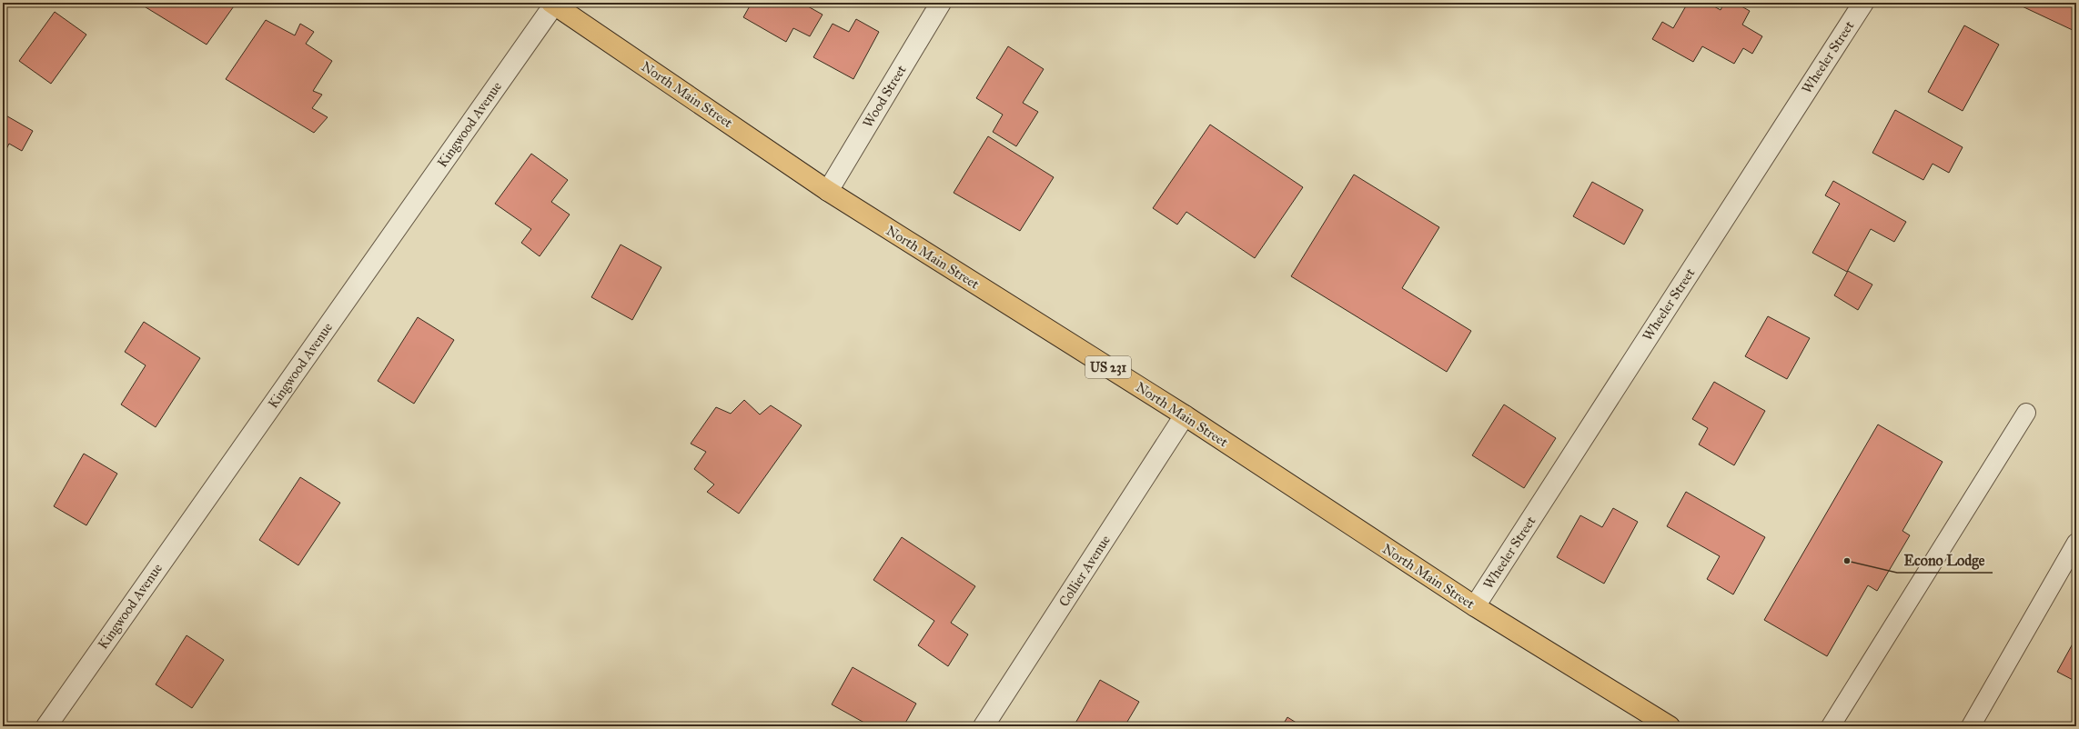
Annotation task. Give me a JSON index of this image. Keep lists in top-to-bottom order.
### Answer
{
  "streets": {
    "highway": ["North Main Street", "US 231"],
    "street": [
      "Wheeler Street",
      "Wood Street",
      "Kingwood Avenue",
      "Collier Avenue"
    ]
  },
  "crossings": [
    ["Wheeler Street", "North Main Street"],
    ["North Main Street", "Wood Street"],
    ["North Main Street", "Kingwood Avenue"],
    ["North Main Street", "Collier Avenue"]
  ],
  "places": ["Econo Lodge"]
}
